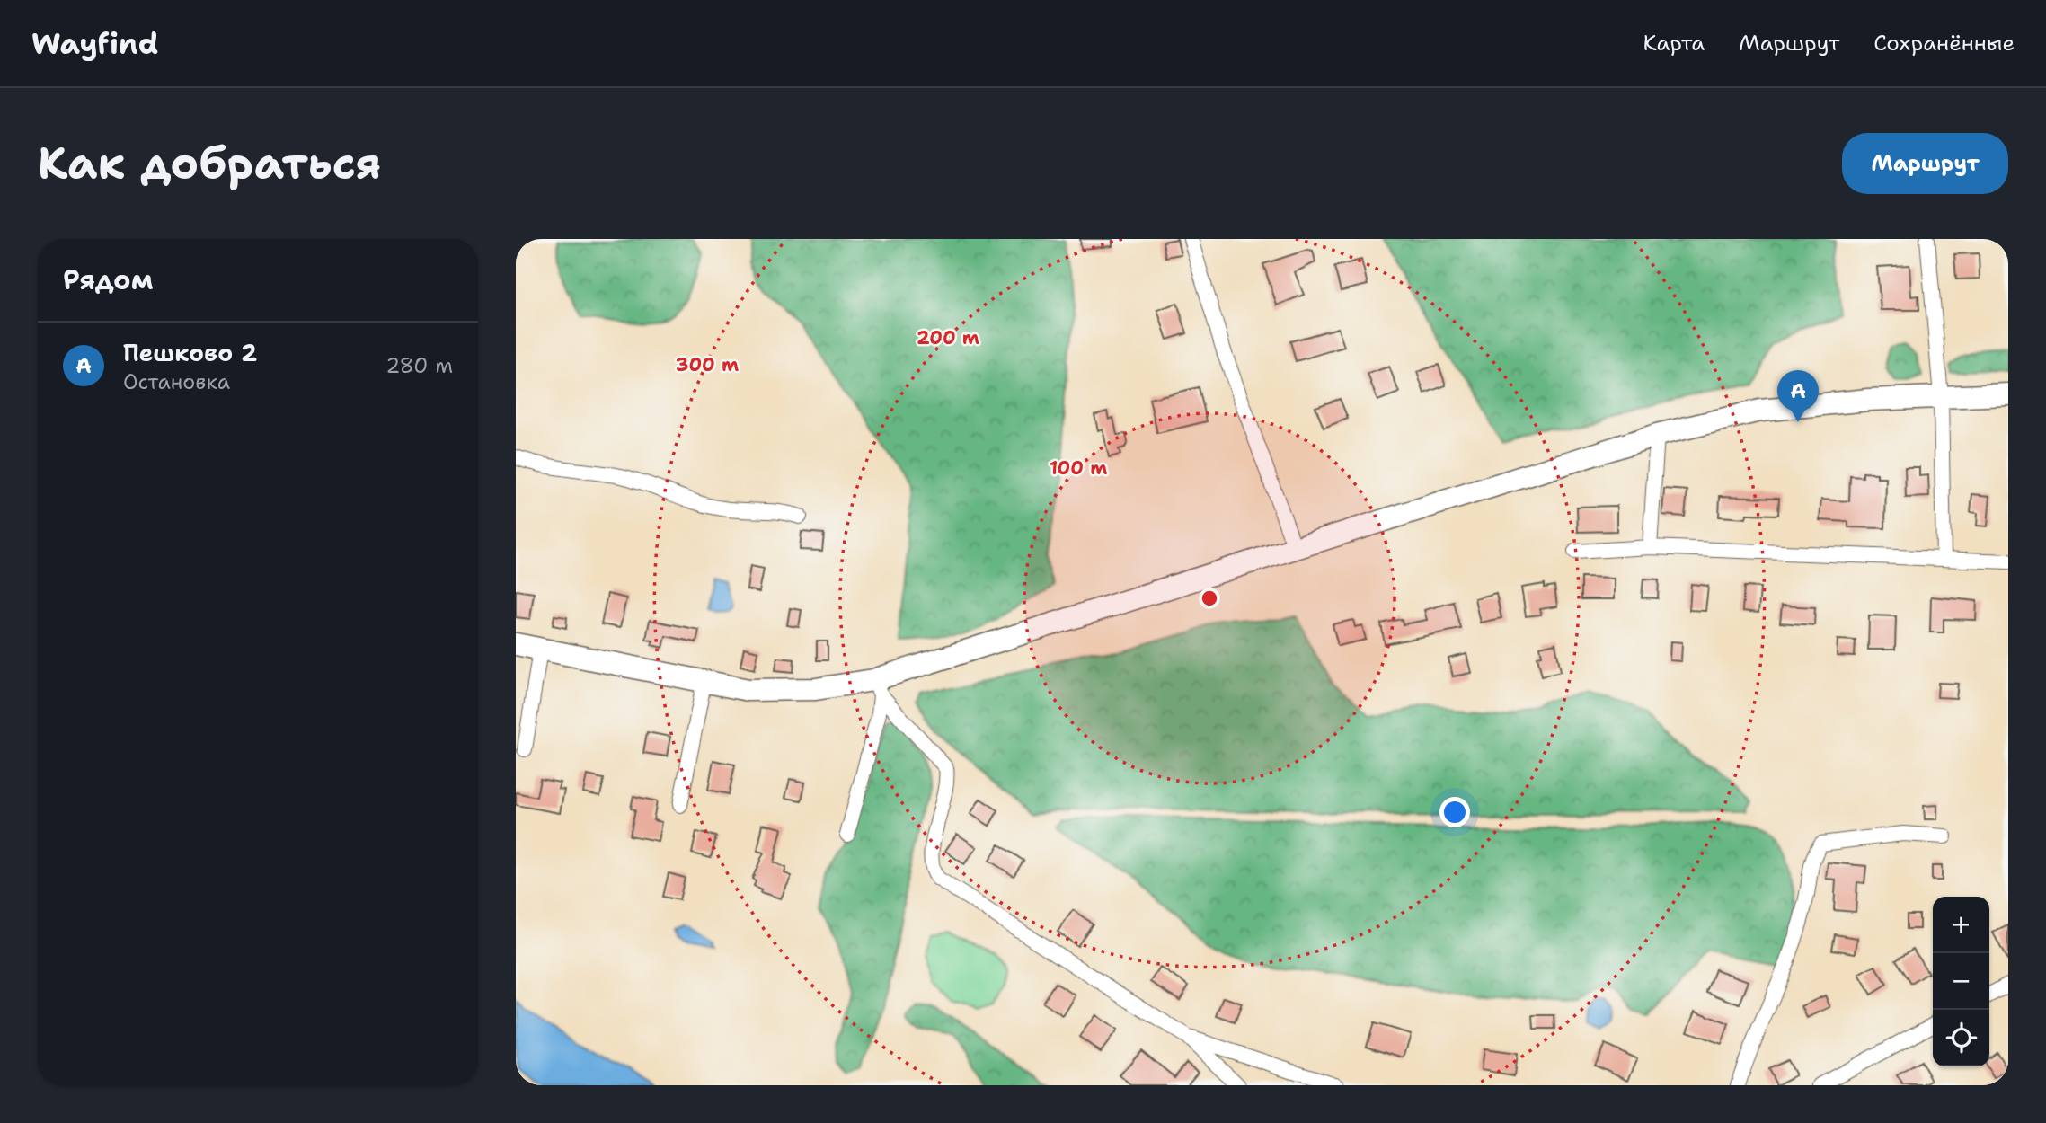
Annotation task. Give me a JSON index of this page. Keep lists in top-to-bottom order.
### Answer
{
  "page": {
    "header": "Wayfind",
    "nav": ["Карта", "Маршрут", "Сохранённые"],
    "buttons": "Маршрут",
    "title": "Как добраться",
    "heading": "Рядом",
    "list": [
      {
        "mark": "A",
        "name": "Пешково 2",
        "note": "Остановка",
        "value": "280 m"
      }
    ],
    "pins": "A",
    "map_buttons": ["+", "−"]
  },
  "rings": ["200 m", "300 m", "100 m"]
}
